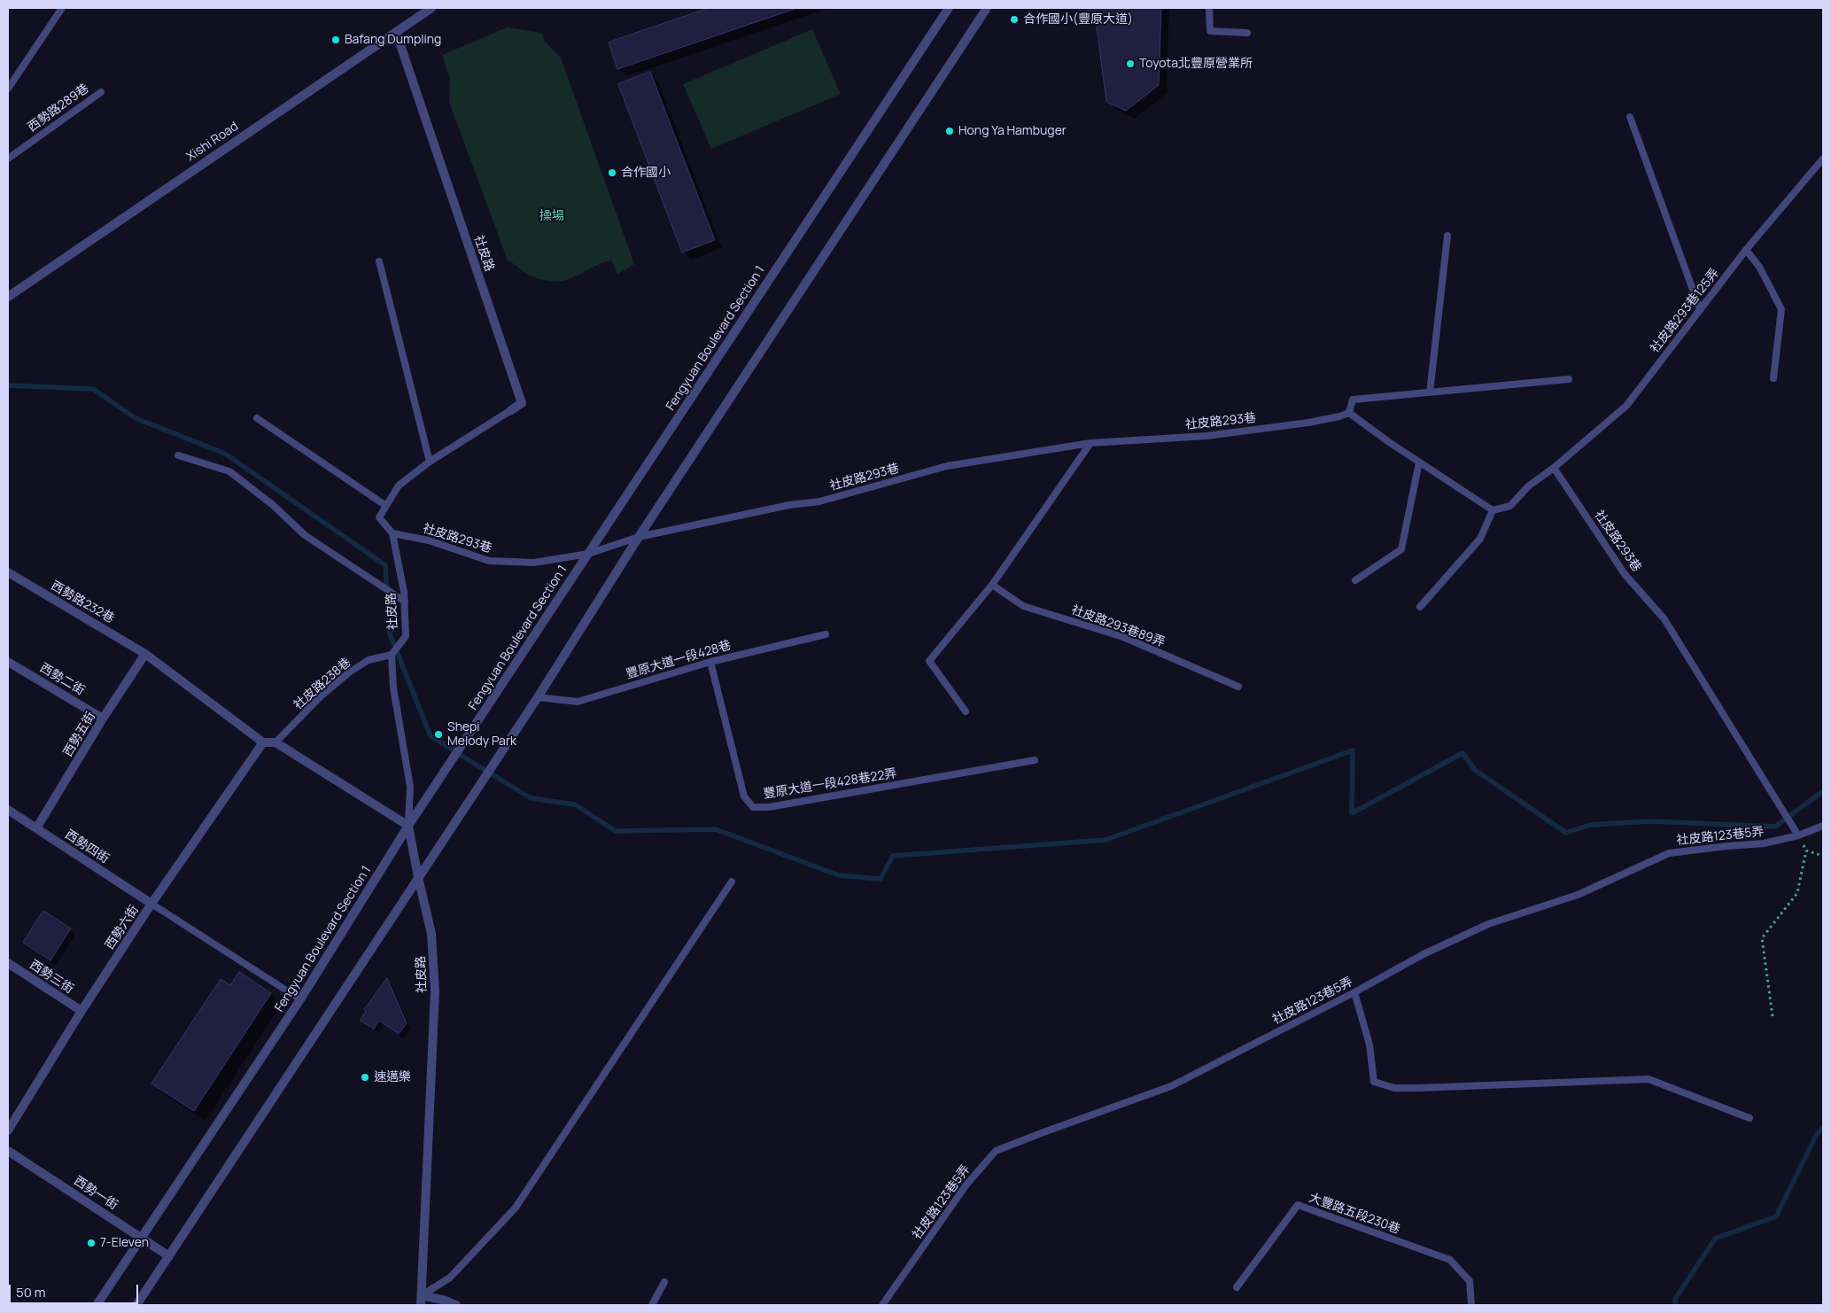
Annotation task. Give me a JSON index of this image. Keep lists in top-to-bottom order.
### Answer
{
  "streets": {
    "street": [
      "Xishi Road",
      "社皮路",
      "Fengyuan Boulevard Section 1",
      "西勢路232巷",
      "西勢二街",
      "西勢五街",
      "西勢四街",
      "西勢六街",
      "西勢三街",
      "西勢一街"
    ],
    "lane": [
      "西勢路289巷",
      "社皮路293巷125弄",
      "社皮路293巷",
      "社皮路293巷89弄",
      "豐原大道一段428巷",
      "社皮路238巷",
      "豐原大道一段428巷22弄",
      "社皮路123巷5弄",
      "大豐路五段230巷"
    ]
  },
  "crossings": [
    ["Xishi Road", "社皮路"],
    ["社皮路", "Fengyuan Boulevard Section 1"],
    ["社皮路", "社皮路293巷"],
    ["社皮路", "社皮路238巷"],
    ["社皮路293巷125弄", "社皮路293巷"],
    ["Fengyuan Boulevard Section 1", "社皮路293巷"],
    ["Fengyuan Boulevard Section 1", "西勢一街"],
    ["社皮路293巷", "社皮路123巷5弄"],
    ["西勢路232巷", "西勢五街"],
    ["西勢路232巷", "西勢六街"],
    ["豐原大道一段428巷", "豐原大道一段428巷22弄"],
    ["西勢二街", "西勢五街"],
    ["西勢五街", "西勢四街"],
    ["西勢四街", "西勢六街"],
    ["西勢六街", "西勢三街"]
  ],
  "parks": ["操場"],
  "places": [
    "合作國小(豐原大道)",
    "Bafang Dumpling",
    "Toyota北豐原營業所",
    "Hong Ya Hambuger",
    "合作國小",
    "Shepi Melody Park",
    "速邁樂",
    "7-Eleven"
  ],
  "scale_bar": "50 m"
}
